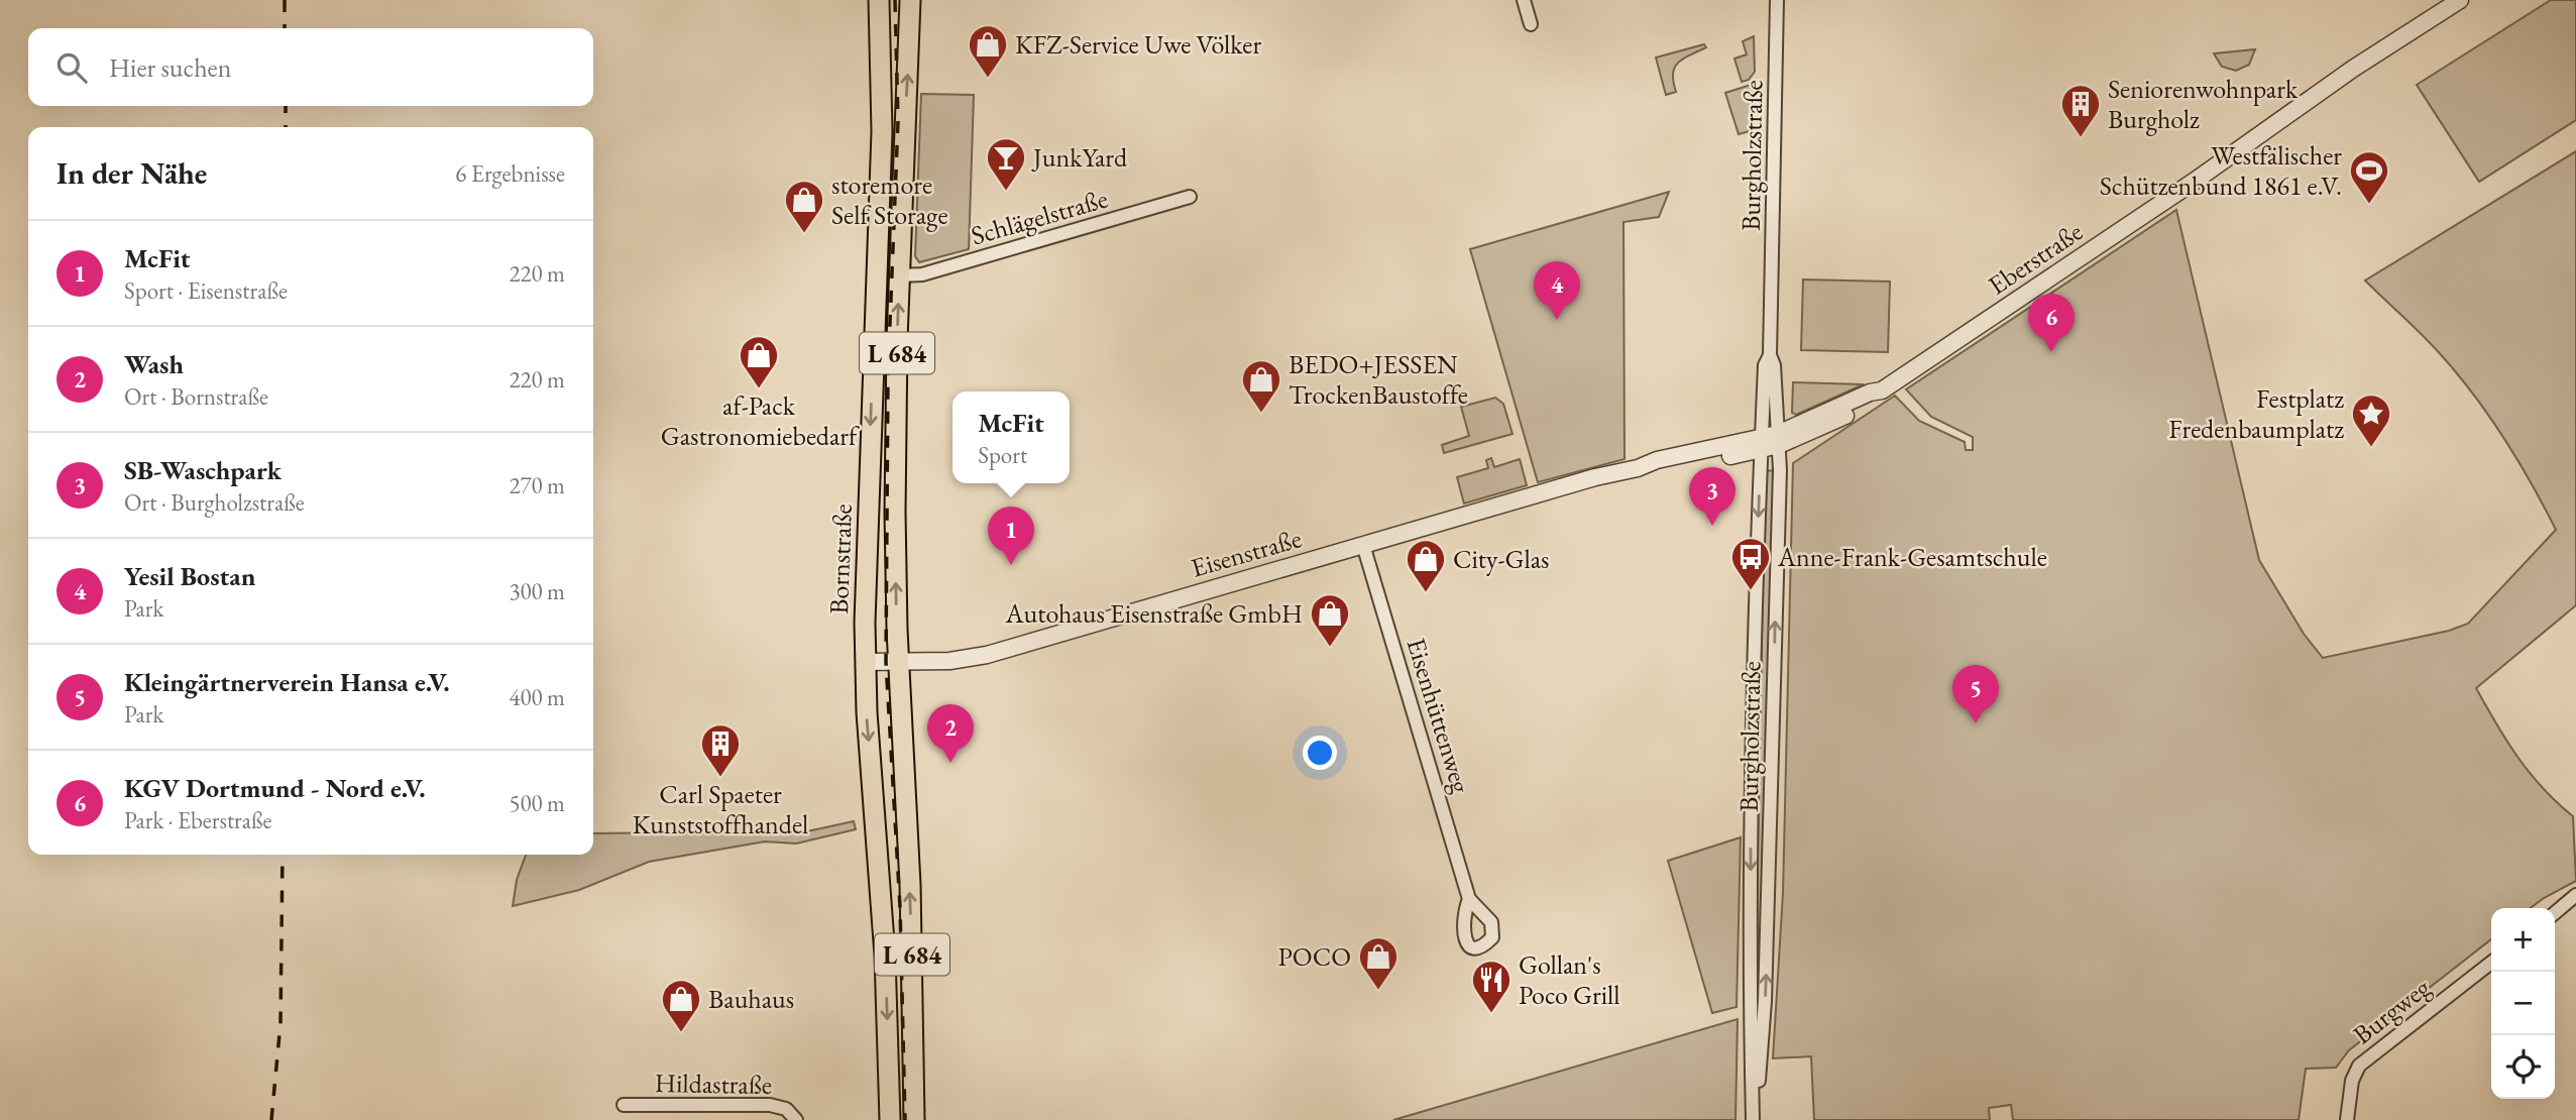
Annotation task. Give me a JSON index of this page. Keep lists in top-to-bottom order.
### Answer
{
  "streets": {
    "main road": ["L 684", "Bornstraße"],
    "street": [
      "Burgholzstraße",
      "Schlägelstraße",
      "Eberstraße",
      "Eisenstraße",
      "Eisenhüttenweg",
      "Burgweg",
      "Hildastraße"
    ]
  },
  "crossings": [
    ["Burgholzstraße", "Eberstraße"],
    ["Burgholzstraße", "Eisenstraße"],
    ["Schlägelstraße", "Bornstraße"],
    ["Eberstraße", "Eisenstraße"],
    ["Eisenstraße", "Bornstraße"],
    ["Eisenstraße", "Eisenhüttenweg"]
  ],
  "places": {
    "shop": [
      "KFZ-Service Uwe Völker",
      "storemore Self Storage",
      "af-Pack Gastronomiebedarf",
      "BEDO+JESSEN TrockenBaustoffe",
      "City-Glas",
      "Autohaus Eisenstraße GmbH",
      "POCO",
      "Bauhaus"
    ],
    "building": ["Seniorenwohnpark Burgholz", "Carl Spaeter Kunststoffhandel"],
    "bar": ["JunkYard"],
    "sports": ["Westfälischer Schützenbund 1861 e.V."],
    "place": ["Festplatz Fredenbaumplatz"],
    "bus stop": ["Anne-Frank-Gesamtschule"],
    "restaurant": ["Gollan's Poco Grill"]
  },
  "page": {
    "search": "Hier suchen",
    "heading": ["In der Nähe", "6 Ergebnisse"],
    "list": [
      {
        "mark": "1",
        "name": "McFit",
        "note": "Sport · Eisenstraße",
        "value": "220 m"
      },
      {
        "mark": "2",
        "name": "Wash",
        "note": "Ort · Bornstraße",
        "value": "220 m"
      },
      {
        "mark": "3",
        "name": "SB-Waschpark",
        "note": "Ort · Burgholzstraße",
        "value": "270 m"
      },
      {
        "mark": "4",
        "name": "Yesil Bostan",
        "note": "Park",
        "value": "300 m"
      },
      {
        "mark": "5",
        "name": "Kleingärtnerverein Hansa e.V.",
        "note": "Park",
        "value": "400 m"
      },
      {
        "mark": "6",
        "name": "KGV Dortmund - Nord e.V.",
        "note": "Park · Eberstraße",
        "value": "500 m"
      }
    ],
    "pins": [
      "4",
      "6",
      "3",
      "1",
      "5",
      "2"
    ],
    "popup": ["McFit", "Sport"],
    "map_buttons": ["+", "−"]
  }
}
